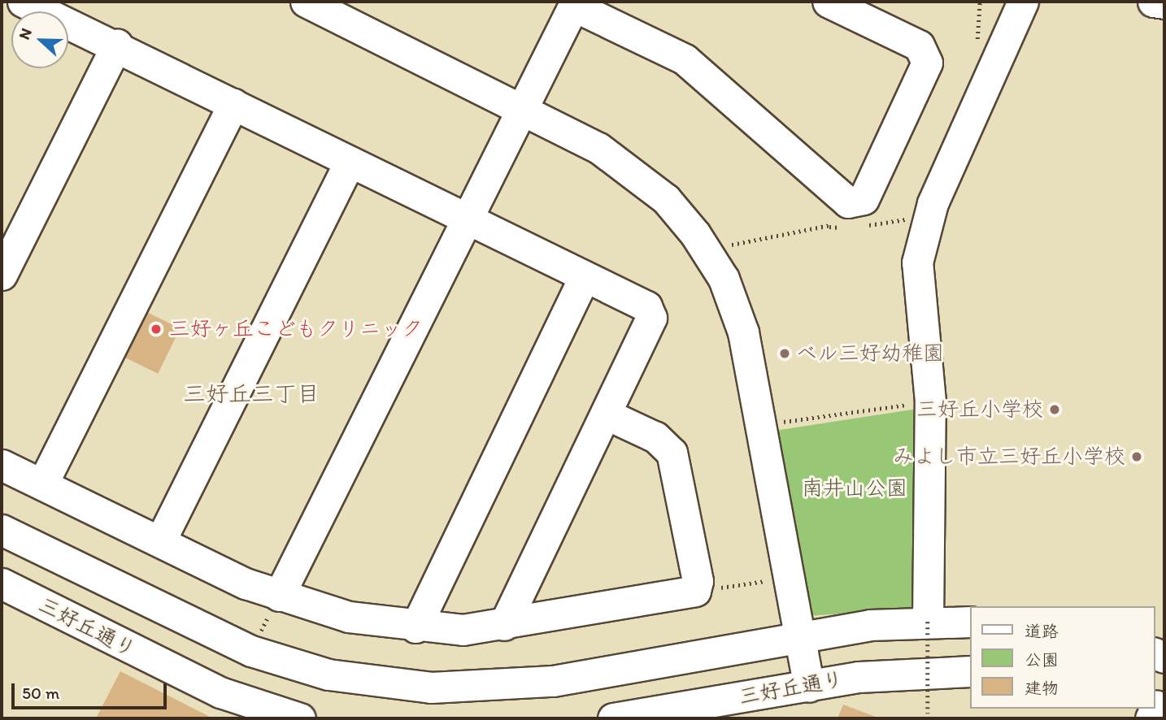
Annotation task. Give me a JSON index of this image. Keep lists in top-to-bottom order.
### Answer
{
  "streets": {
    "street": ["三好丘通り"]
  },
  "districts": ["三好丘三丁目"],
  "parks": ["南井山公園"],
  "places": [
    "三好ヶ丘こどもクリニック",
    "ベル三好幼稚園",
    "三好丘小学校",
    "みよし市立三好丘小学校"
  ],
  "legend": ["道路", "公園", "建物"],
  "scale_bar": "50 m",
  "north": "left"
}
